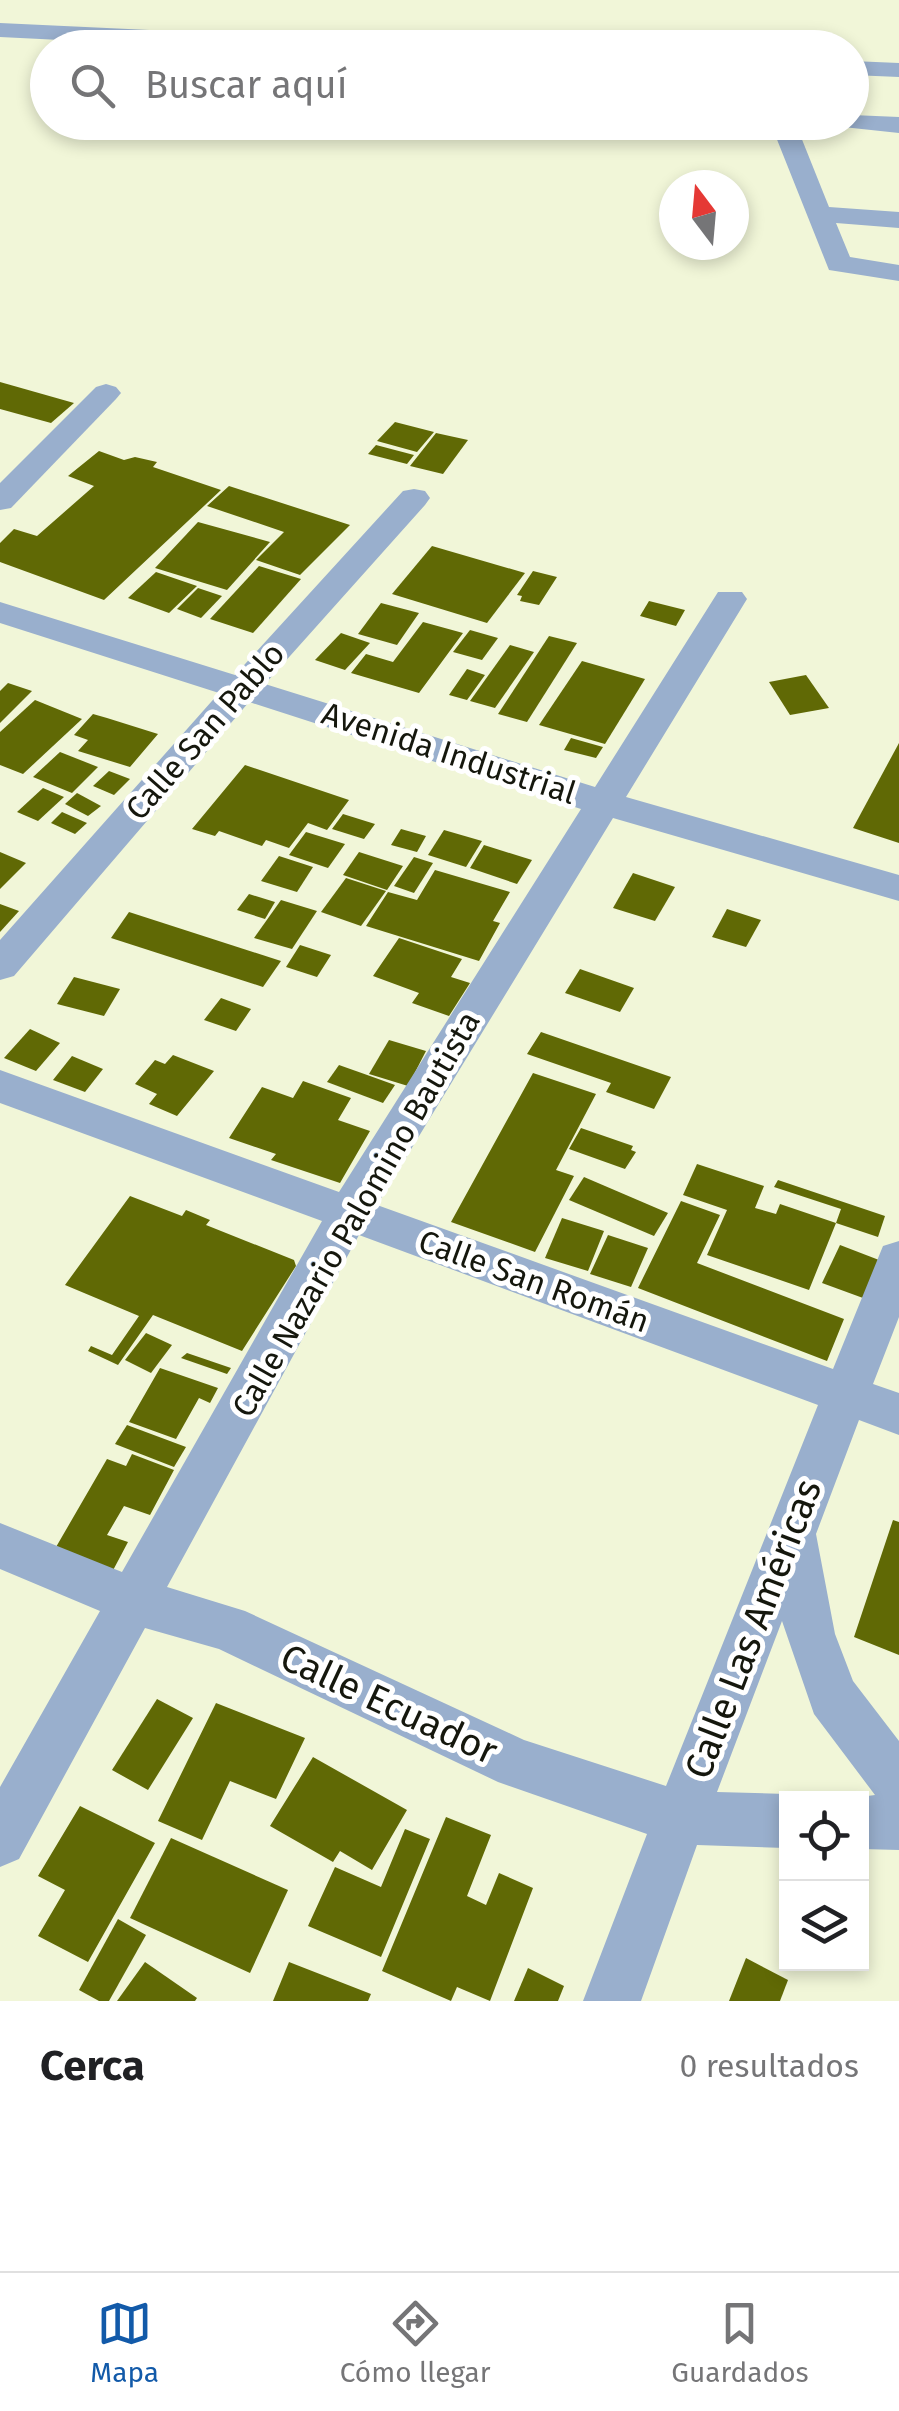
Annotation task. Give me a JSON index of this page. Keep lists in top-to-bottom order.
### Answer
{
  "streets": {
    "street": [
      "Calle San Pablo",
      "Avenida Industrial",
      "Calle Nazario Palomino Bautista",
      "Calle San Román",
      "Calle Las Américas",
      "Calle Ecuador"
    ]
  },
  "crossings": [
    ["Calle San Pablo", "Avenida Industrial"],
    ["Avenida Industrial", "Calle Nazario Palomino Bautista"],
    ["Calle Nazario Palomino Bautista", "Calle San Román"],
    ["Calle Nazario Palomino Bautista", "Calle Ecuador"],
    ["Calle San Román", "Calle Las Américas"],
    ["Calle Las Américas", "Calle Ecuador"]
  ],
  "north": "top",
  "page": {
    "search": "Buscar aquí",
    "heading": ["Cerca", "0 resultados"],
    "nav": ["Mapa", "Cómo llegar", "Guardados"]
  }
}
